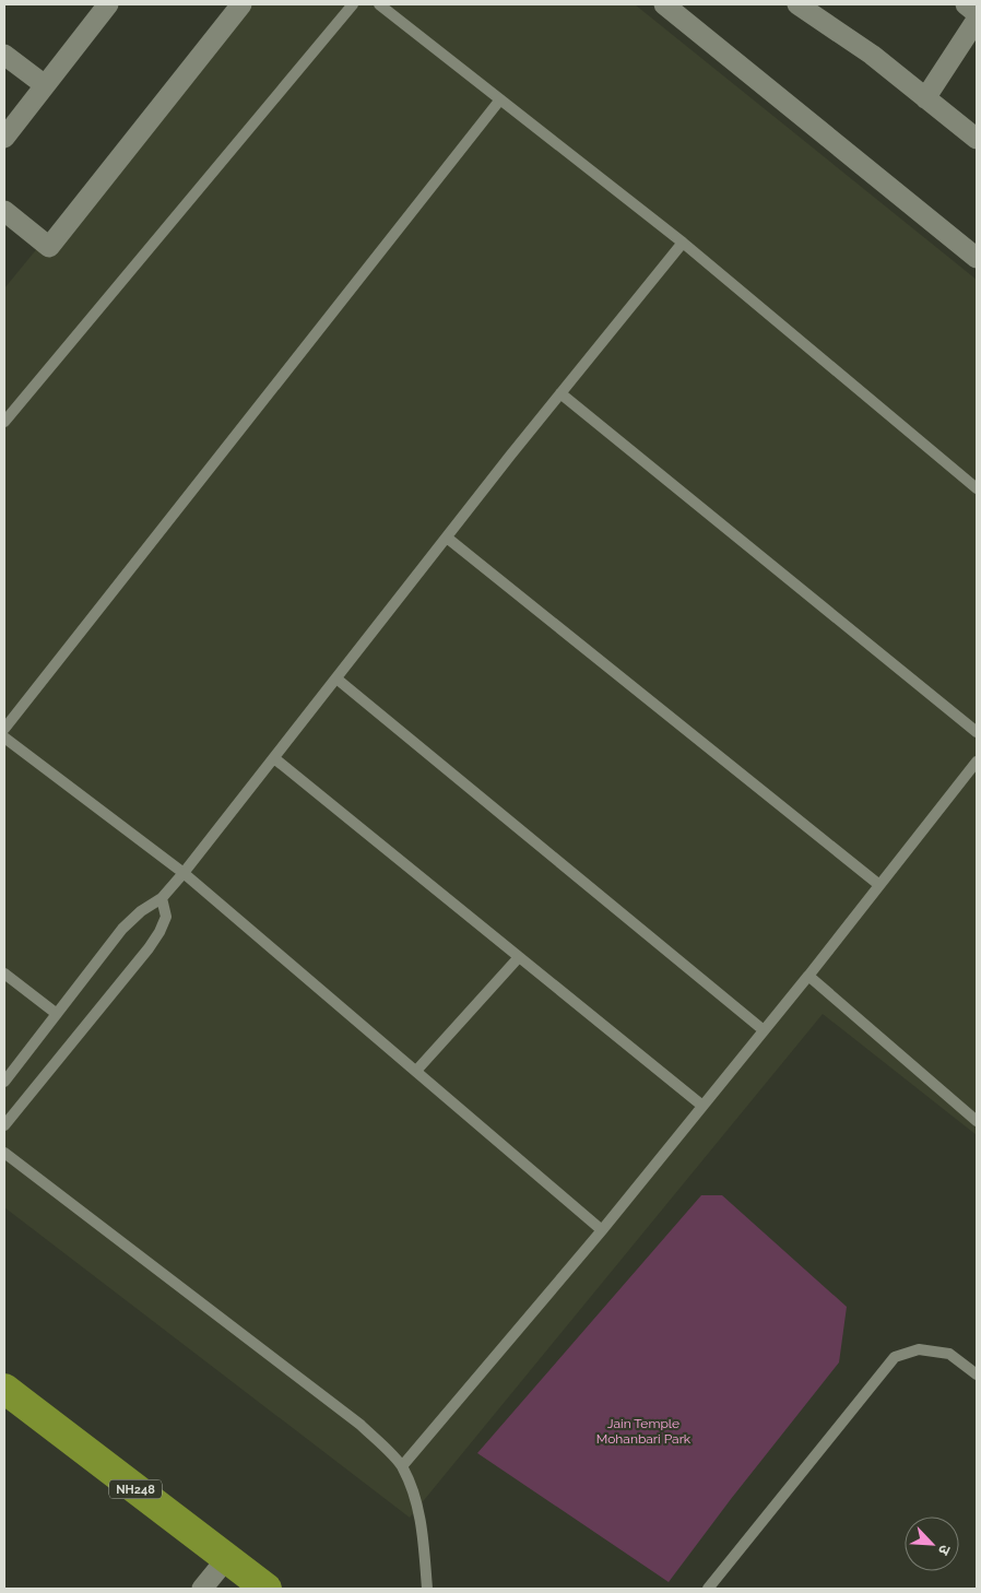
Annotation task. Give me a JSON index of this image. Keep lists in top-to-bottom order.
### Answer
{
  "streets": {
    "highway": ["NH248"]
  },
  "parks": ["Jain Temple Mohanbari Park"],
  "north": "bottom right"
}
